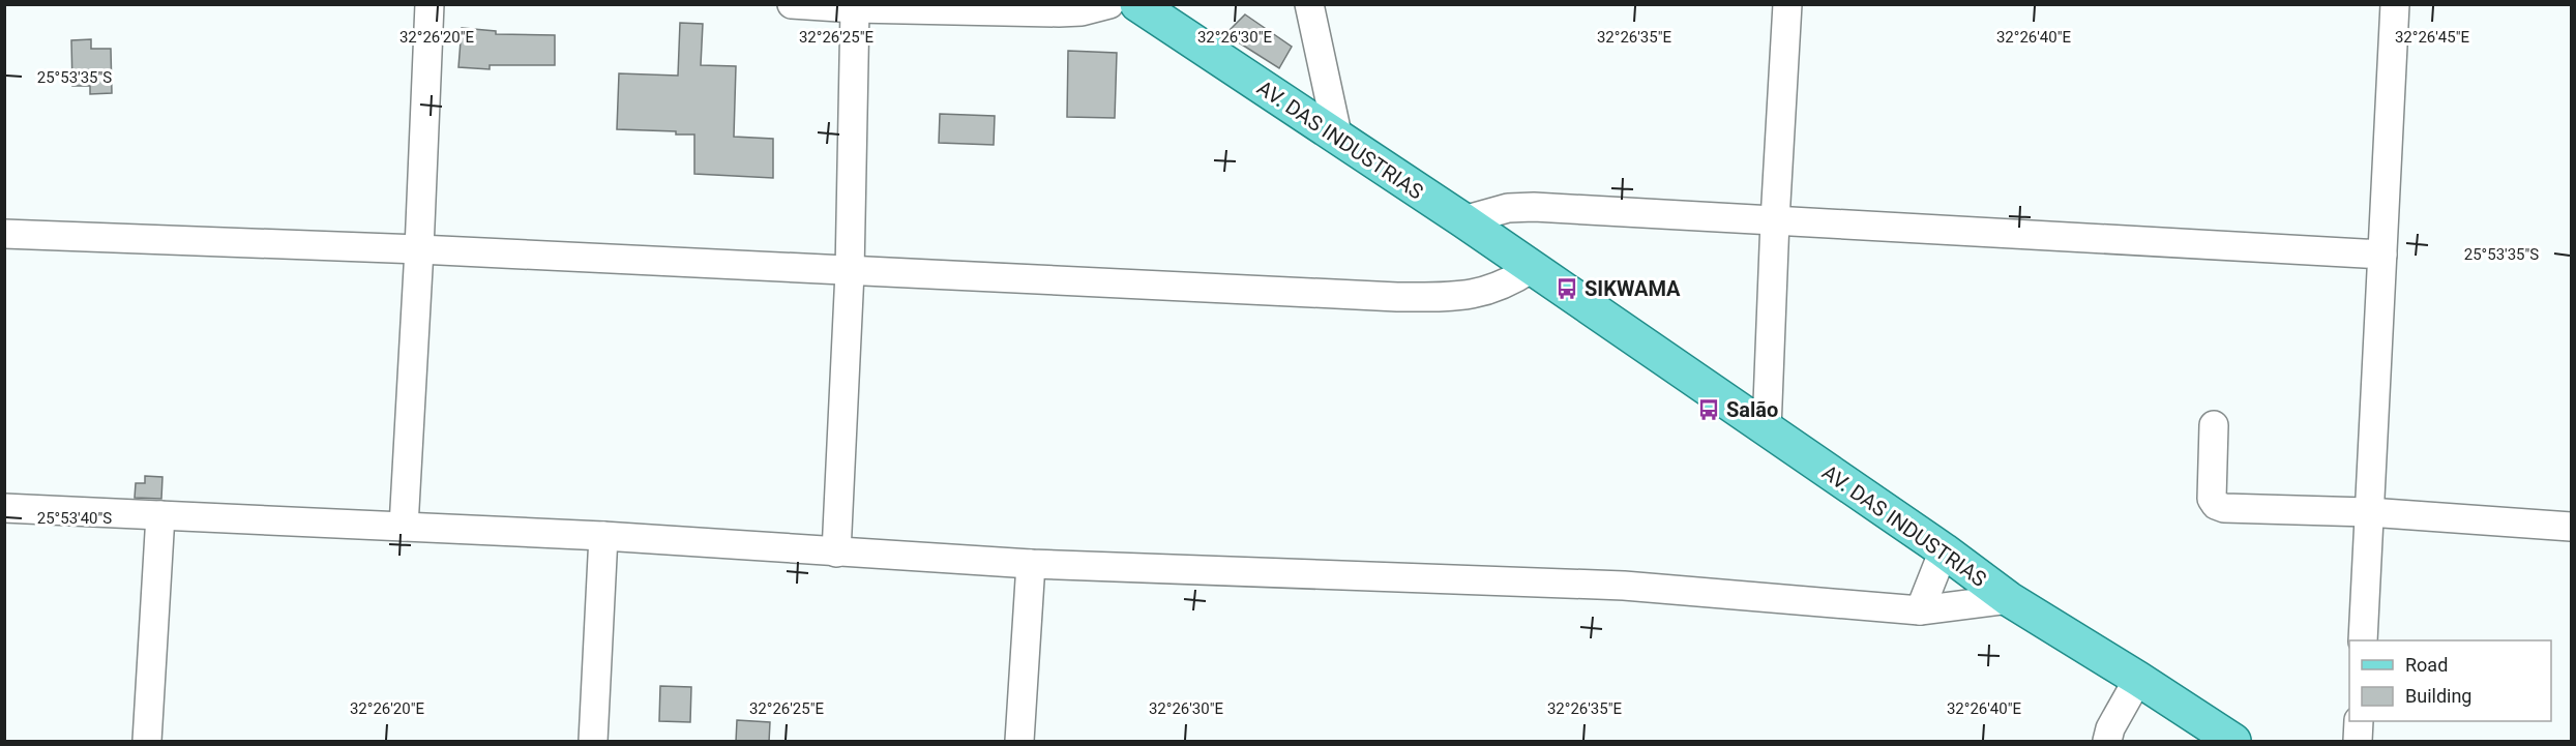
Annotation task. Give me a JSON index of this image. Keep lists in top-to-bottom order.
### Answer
{
  "streets": {
    "main road": ["AV. DAS INDUSTRIAS"]
  },
  "places": {
    "bus stop": ["SIKWAMA", "Salão"]
  },
  "legend": ["Road", "Building"],
  "coordinates": [
    "32°26'20\"E",
    "32°26'25\"E",
    "32°26'30\"E",
    "32°26'35\"E",
    "32°26'40\"E",
    "32°26'45\"E",
    "25°53'35\"S",
    "25°53'40\"S"
  ]
}
